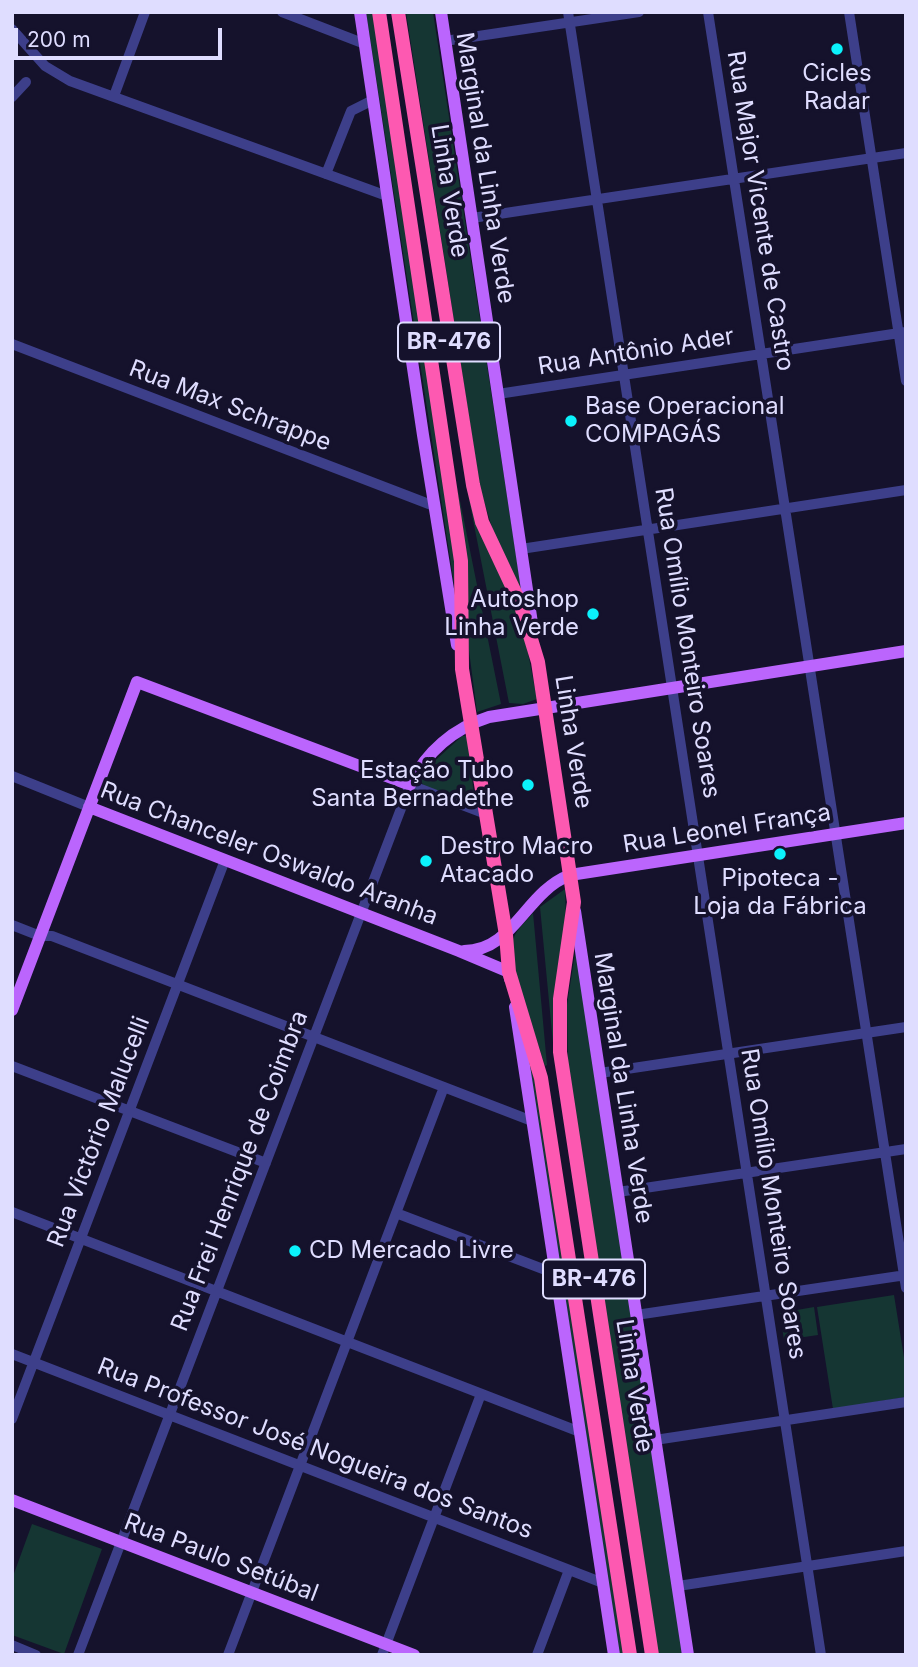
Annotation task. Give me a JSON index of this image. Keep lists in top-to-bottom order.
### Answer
{
  "streets": {
    "highway": ["Linha Verde", "BR-476"],
    "main road": [
      "Marginal da Linha Verde",
      "Rua Leonel França",
      "Rua Chanceler Oswaldo Aranha",
      "Rua Frei Henrique de Coimbra",
      "Rua Paulo Setúbal"
    ],
    "street": [
      "Rua Major Vicente de Castro",
      "Rua Antônio Ader",
      "Rua Max Schrappe",
      "Rua Omílio Monteiro Soares",
      "Rua Victório Malucelli",
      "Rua Professor José Nogueira dos Santos"
    ]
  },
  "crossings": [
    ["Marginal da Linha Verde", "Linha Verde"],
    ["Marginal da Linha Verde", "Rua Antônio Ader"],
    ["Linha Verde", "Rua Leonel França"],
    ["Linha Verde", "Rua Chanceler Oswaldo Aranha"],
    ["Linha Verde", "Rua Frei Henrique de Coimbra"],
    ["Rua Major Vicente de Castro", "Rua Antônio Ader"],
    ["Rua Major Vicente de Castro", "Rua Leonel França"],
    ["Rua Antônio Ader", "Rua Omílio Monteiro Soares"],
    ["Rua Omílio Monteiro Soares", "Rua Leonel França"],
    ["Rua Leonel França", "Rua Chanceler Oswaldo Aranha"],
    ["Rua Chanceler Oswaldo Aranha", "Rua Victório Malucelli"],
    ["Rua Chanceler Oswaldo Aranha", "Rua Frei Henrique de Coimbra"],
    ["Rua Victório Malucelli", "Rua Professor José Nogueira dos Santos"],
    ["Rua Frei Henrique de Coimbra", "Rua Professor José Nogueira dos Santos"],
    ["Rua Frei Henrique de Coimbra", "Rua Paulo Setúbal"]
  ],
  "places": [
    "Cicles Radar",
    "Base Operacional COMPAGÁS",
    "Autoshop Linha Verde",
    "Estação Tubo Santa Bernadethe",
    "Pipoteca - Loja da Fábrica",
    "Destro Macro Atacado",
    "CD Mercado Livre"
  ],
  "scale_bar": "200 m"
}
